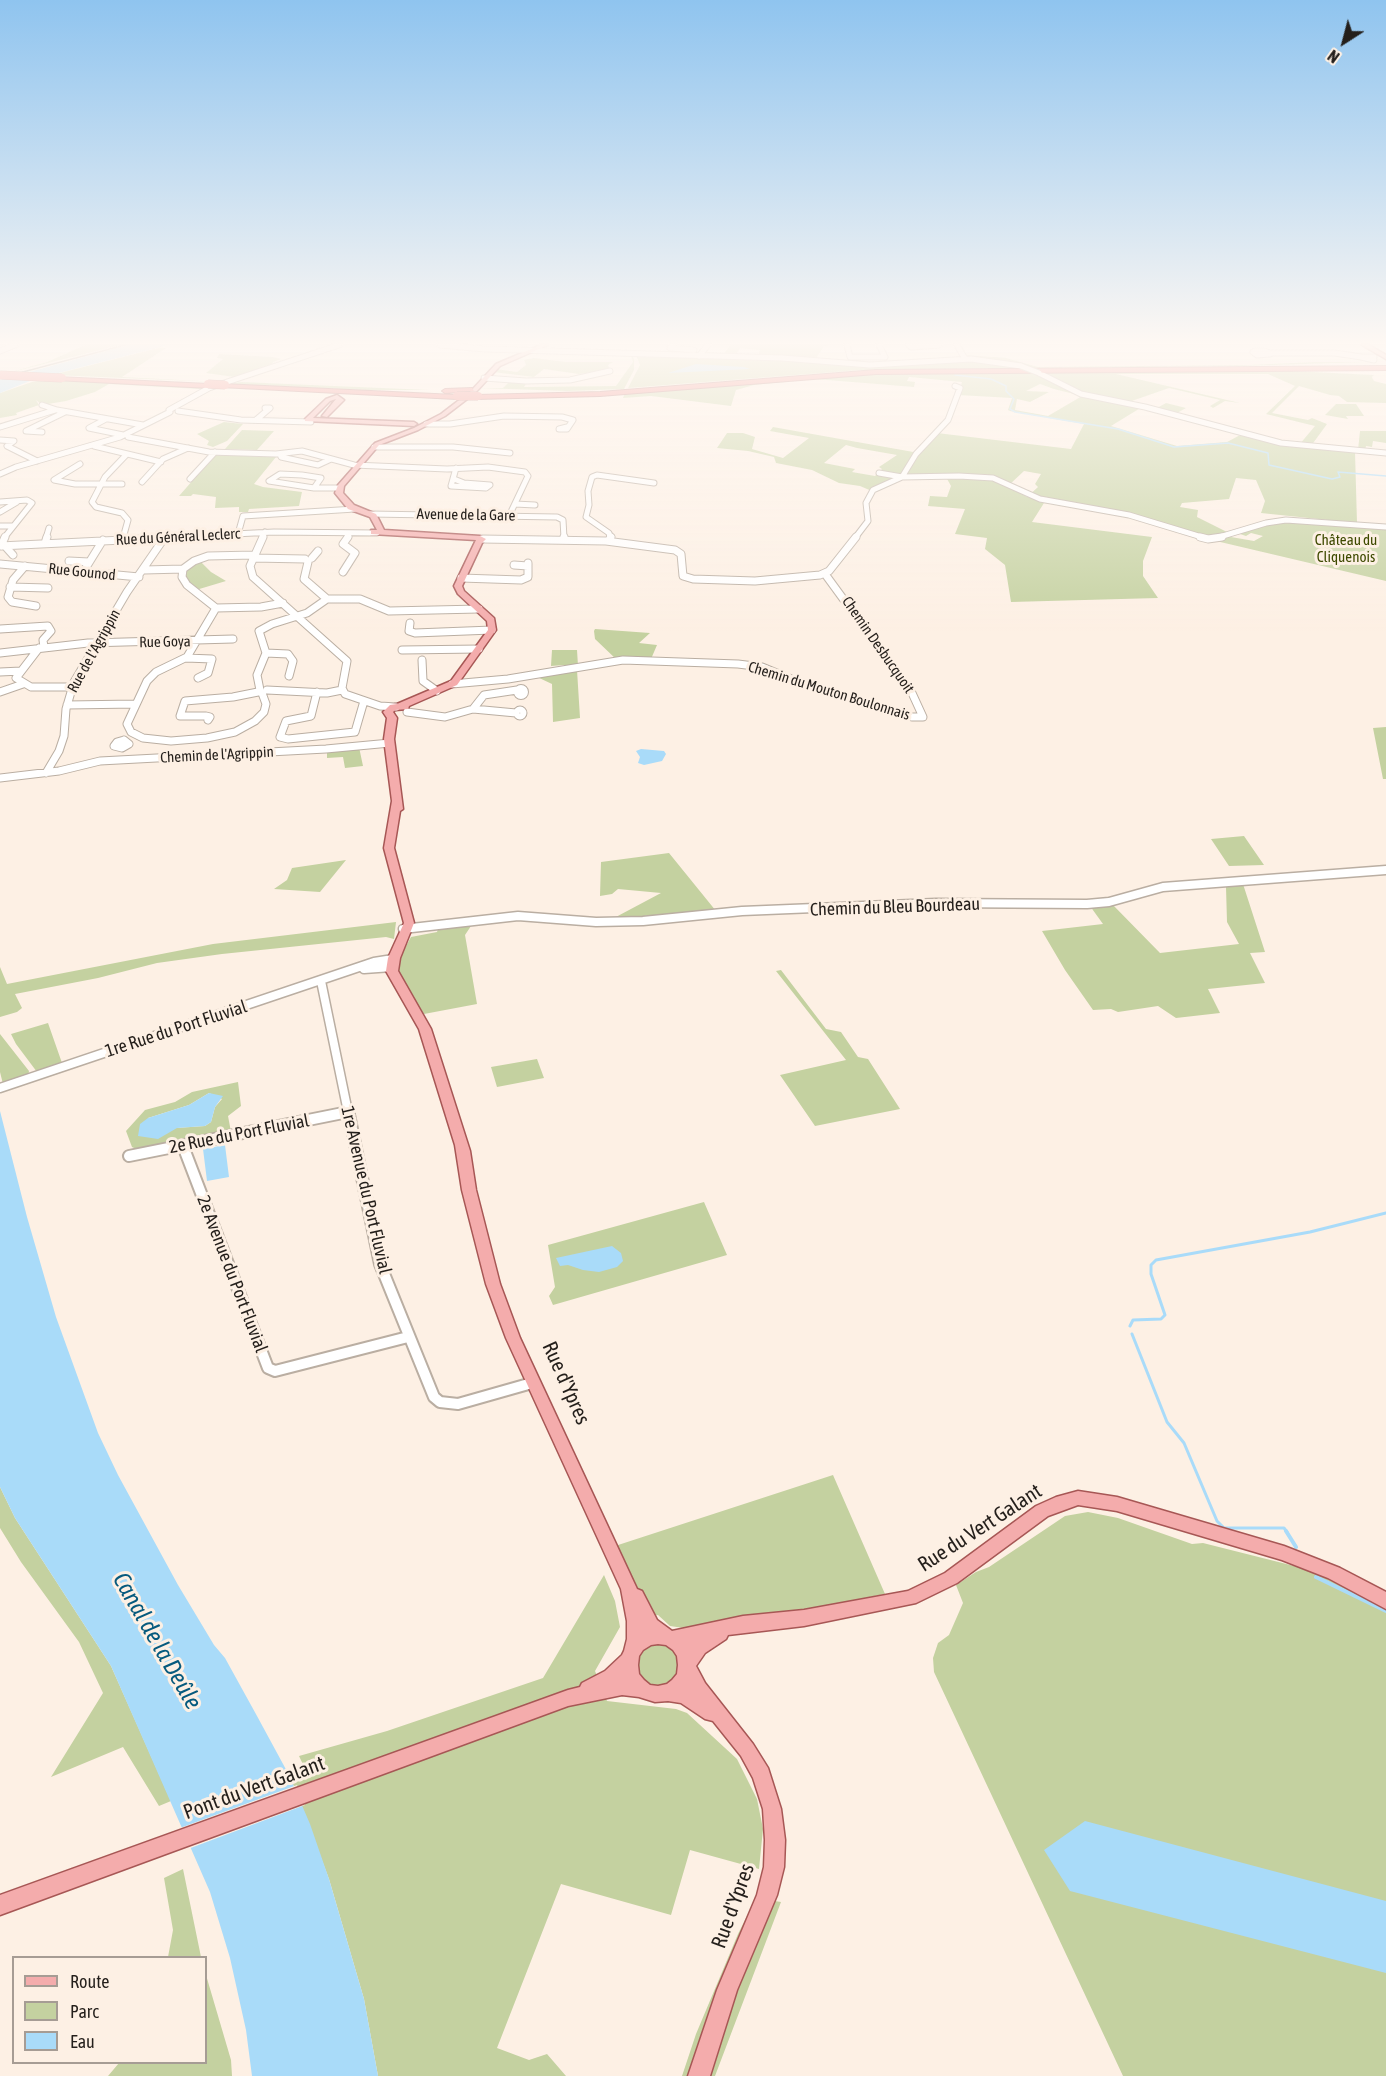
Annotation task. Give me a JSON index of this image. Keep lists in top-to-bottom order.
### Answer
{
  "streets": {
    "main road": ["Rue d'Ypres", "Rue du Vert Galant", "Pont du Vert Galant"],
    "street": [
      "Avenue de la Gare",
      "Rue du Général Leclerc",
      "Rue Gounod",
      "Rue Goya",
      "Chemin Desbucquoit",
      "Rue de l'Agrippin",
      "Chemin du Mouton Boulonnais",
      "Chemin de l'Agrippin",
      "Chemin du Bleu Bourdeau",
      "1re Rue du Port Fluvial",
      "2e Rue du Port Fluvial",
      "1re Avenue du Port Fluvial",
      "2e Avenue du Port Fluvial"
    ]
  },
  "crossings": [
    ["Rue du Général Leclerc", "Rue de l'Agrippin"],
    ["Rue Gounod", "Rue de l'Agrippin"],
    ["Rue Goya", "Rue de l'Agrippin"],
    ["Chemin Desbucquoit", "Chemin du Mouton Boulonnais"],
    ["Rue de l'Agrippin", "Chemin de l'Agrippin"],
    ["1re Rue du Port Fluvial", "1re Avenue du Port Fluvial"],
    ["1re Rue du Port Fluvial", "Rue d'Ypres"],
    ["2e Rue du Port Fluvial", "1re Avenue du Port Fluvial"],
    ["2e Rue du Port Fluvial", "2e Avenue du Port Fluvial"],
    ["1re Avenue du Port Fluvial", "2e Avenue du Port Fluvial"],
    ["1re Avenue du Port Fluvial", "Rue d'Ypres"],
    ["Rue d'Ypres", "Rue du Vert Galant"]
  ],
  "water": ["Canal de la Deûle"],
  "parks": ["Château du Cliquenois"],
  "legend": ["Route", "Parc", "Eau"],
  "north": "bottom left"
}
